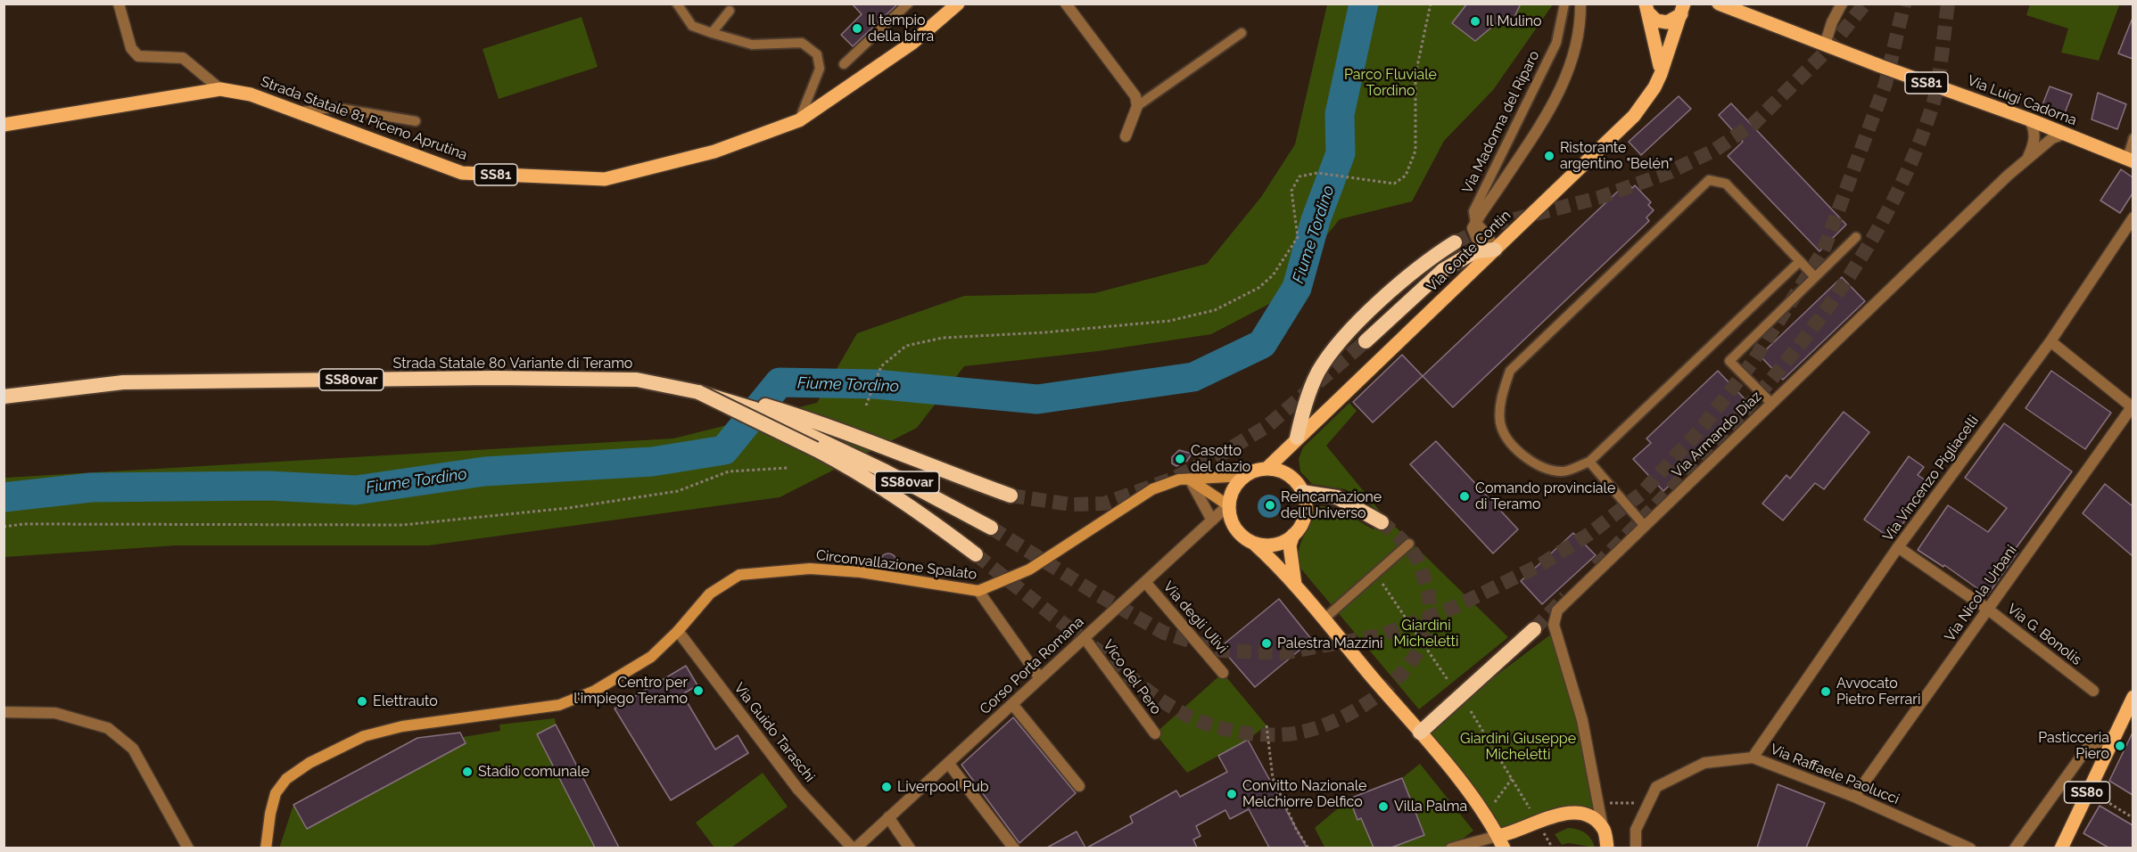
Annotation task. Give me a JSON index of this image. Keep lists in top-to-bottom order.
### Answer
{
  "streets": {
    "highway": ["Strada Statale 80 Variante di Teramo", "SS80var"],
    "main road": [
      "SS81",
      "Via Luigi Cadorna",
      "Strada Statale 81 Piceno Aprutina",
      "Via Conte Contin",
      "Circonvallazione Spalato",
      "SS80"
    ],
    "street": [
      "Via Madonna del Riparo",
      "Via Armando Diaz",
      "Via Vincenzo Pigliacelli",
      "Via Nicola Urbani",
      "Via degli Ulivi",
      "Via G. Bonolis",
      "Corso Porta Romana",
      "Vico del Pero",
      "Via Guido Taraschi",
      "Via Raffaele Paolucci"
    ]
  },
  "crossings": [
    ["Via Luigi Cadorna", "Via Armando Diaz"],
    ["Via Conte Contin", "Circonvallazione Spalato"],
    ["Via Conte Contin", "Corso Porta Romana"],
    ["Via Vincenzo Pigliacelli", "Via G. Bonolis"],
    ["Via Vincenzo Pigliacelli", "Via Raffaele Paolucci"],
    ["Circonvallazione Spalato", "Corso Porta Romana"],
    ["Circonvallazione Spalato", "Via Guido Taraschi"],
    ["Via Nicola Urbani", "Via G. Bonolis"],
    ["Via Nicola Urbani", "Via Raffaele Paolucci"],
    ["Via degli Ulivi", "Corso Porta Romana"],
    ["Corso Porta Romana", "Vico del Pero"],
    ["Corso Porta Romana", "Via Guido Taraschi"]
  ],
  "water": ["Fiume Tordino"],
  "parks": ["Parco Fluviale Tordino", "Giardini Micheletti", "Giardini Giuseppe Micheletti"],
  "places": [
    "Il Mulino",
    "Il tempio della birra",
    "Ristorante argentino \"Belén\"",
    "Casotto del dazio",
    "Comando provinciale di Teramo",
    "Reincarnazione dell’Universo",
    "Palestra Mazzini",
    "Centro per l'impiego Teramo",
    "Avvocato Pietro Ferrari",
    "Elettrauto",
    "Pasticceria Piero",
    "Stadio comunale",
    "Liverpool Pub",
    "Convitto Nazionale Melchiorre Delfico",
    "Villa Palma"
  ]
}
